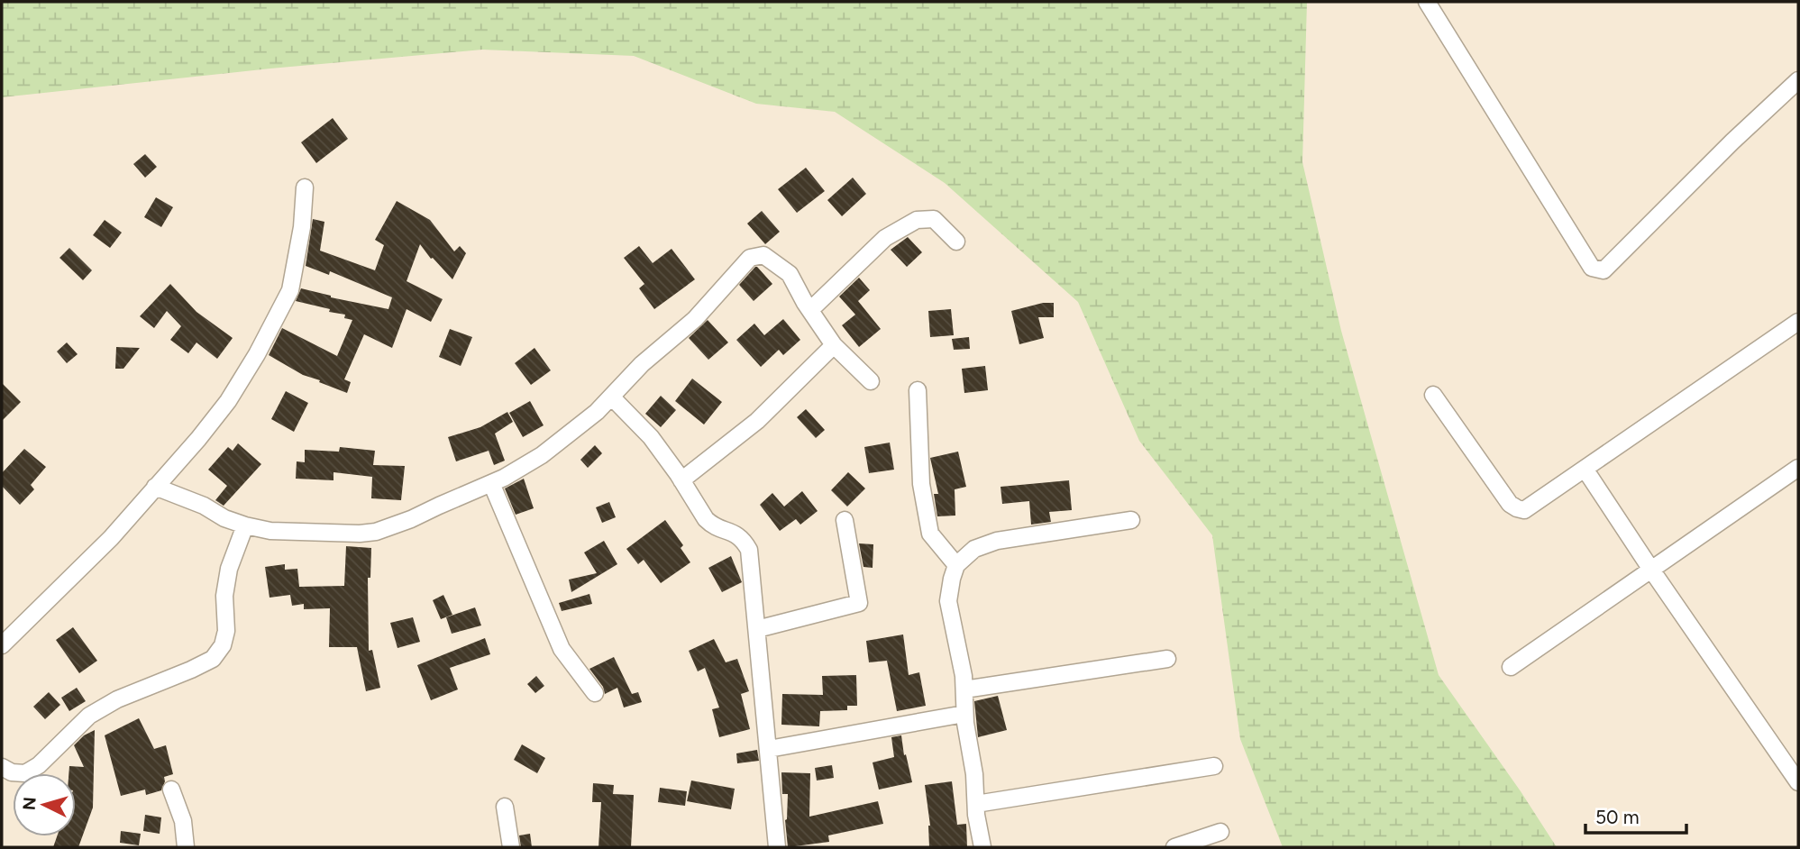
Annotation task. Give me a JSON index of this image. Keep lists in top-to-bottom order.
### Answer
{
  "scale_bar": "50 m",
  "north": "left"
}
